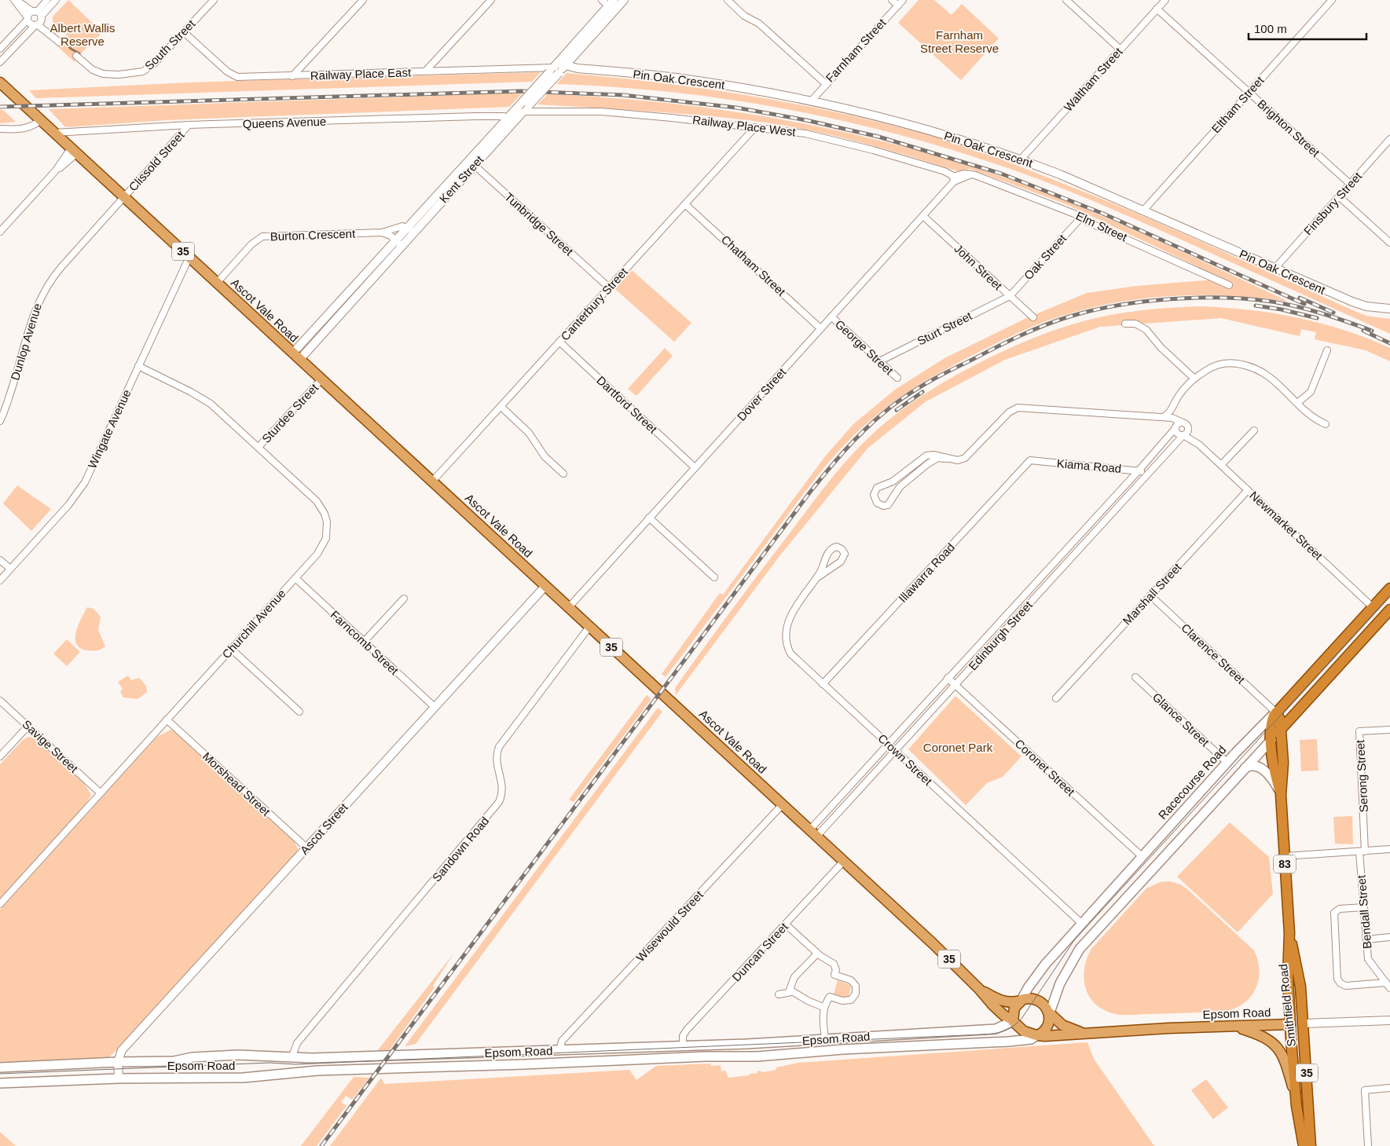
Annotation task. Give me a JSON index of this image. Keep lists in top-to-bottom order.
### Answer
{
  "streets": {
    "highway": [
      "35",
      "Racecourse Road",
      "83",
      "Smithfield Road",
      "Epsom Road"
    ],
    "main road": ["Ascot Vale Road"],
    "street": [
      "South Street",
      "Farnham Street",
      "Railway Place East",
      "Pin Oak Crescent",
      "Waltham Street",
      "Eltham Street",
      "Queens Avenue",
      "Railway Place West",
      "Brighton Street",
      "Clissold Street",
      "Kent Street",
      "Finsbury Street",
      "Tunbridge Street",
      "Elm Street",
      "Burton Crescent",
      "Oak Street",
      "Chatham Street",
      "John Street",
      "Canterbury Street",
      "Sturt Street",
      "Dunlop Avenue",
      "George Street",
      "Dover Street",
      "Dartford Street",
      "Sturdee Street",
      "Wingate Avenue",
      "Kiama Road",
      "Newmarket Street",
      "Illawarra Road",
      "Marshall Street",
      "Churchill Avenue",
      "Edinburgh Street",
      "Farncomb Street",
      "Clarence Street",
      "Glance Street",
      "Savige Street",
      "Crown Street",
      "Coronet Street",
      "Serong Street",
      "Morshead Street",
      "Ascot Street",
      "Sandown Road",
      "Bendall Street",
      "Wisewould Street",
      "Duncan Street"
    ]
  },
  "crossings": [
    ["South Street", "Railway Place East"],
    ["Farnham Street", "Pin Oak Crescent"],
    ["Railway Place East", "Kent Street"],
    ["Pin Oak Crescent", "Waltham Street"],
    ["Pin Oak Crescent", "Eltham Street"],
    ["Pin Oak Crescent", "Kent Street"],
    ["Pin Oak Crescent", "Finsbury Street"],
    ["Waltham Street", "Brighton Street"],
    ["Eltham Street", "Brighton Street"],
    ["Queens Avenue", "Clissold Street"],
    ["Queens Avenue", "Kent Street"],
    ["Queens Avenue", "Ascot Vale Road"],
    ["Railway Place West", "Kent Street"],
    ["Railway Place West", "Elm Street"],
    ["Railway Place West", "Canterbury Street"],
    ["Railway Place West", "Dover Street"],
    ["Brighton Street", "Finsbury Street"],
    ["Clissold Street", "Ascot Vale Road"],
    ["Clissold Street", "Dunlop Avenue"],
    ["Kent Street", "Tunbridge Street"],
    ["Kent Street", "Burton Crescent"],
    ["Kent Street", "Ascot Vale Road"],
    ["Tunbridge Street", "Canterbury Street"],
    ["Elm Street", "Oak Street"],
    ["Elm Street", "Dover Street"],
    ["Burton Crescent", "Ascot Vale Road"],
    ["35", "Ascot Vale Road"],
    ["35", "Racecourse Road"],
    ["35", "Epsom Road"],
    ["Oak Street", "John Street"],
    ["Oak Street", "Sturt Street"],
    ["Chatham Street", "Canterbury Street"],
    ["Chatham Street", "Dover Street"],
    ["John Street", "Sturt Street"],
    ["John Street", "Dover Street"],
    ["Canterbury Street", "Ascot Vale Road"],
    ["Canterbury Street", "Dartford Street"],
    ["Ascot Vale Road", "Dunlop Avenue"],
    ["Ascot Vale Road", "Dover Street"],
    ["Ascot Vale Road", "Sturdee Street"],
    ["Ascot Vale Road", "Wingate Avenue"],
    ["Ascot Vale Road", "Edinburgh Street"],
    ["Ascot Vale Road", "Racecourse Road"],
    ["Ascot Vale Road", "Ascot Street"],
    ["Ascot Vale Road", "Sandown Road"],
    ["Ascot Vale Road", "Wisewould Street"],
    ["Ascot Vale Road", "Duncan Street"],
    ["Ascot Vale Road", "Epsom Road"],
    ["Sturt Street", "George Street"],
    ["George Street", "Dover Street"],
    ["Dover Street", "Dartford Street"],
    ["Sturdee Street", "Churchill Avenue"],
    ["Wingate Avenue", "Churchill Avenue"],
    ["Kiama Road", "Illawarra Road"],
    ["Kiama Road", "Edinburgh Street"],
    ["Newmarket Street", "Marshall Street"],
    ["Newmarket Street", "Edinburgh Street"],
    ["Newmarket Street", "Racecourse Road"],
    ["Illawarra Road", "Crown Street"],
    ["Marshall Street", "Clarence Street"],
    ["Churchill Avenue", "Farncomb Street"],
    ["Churchill Avenue", "Savige Street"],
    ["Churchill Avenue", "Morshead Street"],
    ["Edinburgh Street", "Crown Street"],
    ["Edinburgh Street", "Coronet Street"],
    ["Farncomb Street", "Ascot Street"],
    ["Clarence Street", "Racecourse Road"],
    ["Clarence Street", "Smithfield Road"],
    ["Glance Street", "Racecourse Road"],
    ["Crown Street", "Racecourse Road"],
    ["Coronet Street", "Racecourse Road"],
    ["Serong Street", "Bendall Street"],
    ["Racecourse Road", "Smithfield Road"],
    ["Racecourse Road", "Epsom Road"],
    ["Morshead Street", "Ascot Street"],
    ["Ascot Street", "Epsom Road"],
    ["Sandown Road", "Epsom Road"],
    ["Wisewould Street", "Epsom Road"],
    ["Duncan Street", "Epsom Road"],
    ["Smithfield Road", "Epsom Road"]
  ],
  "parks": ["Albert Wallis Reserve", "Farnham Street Reserve", "Coronet Park"],
  "scale_bar": "100 m"
}
